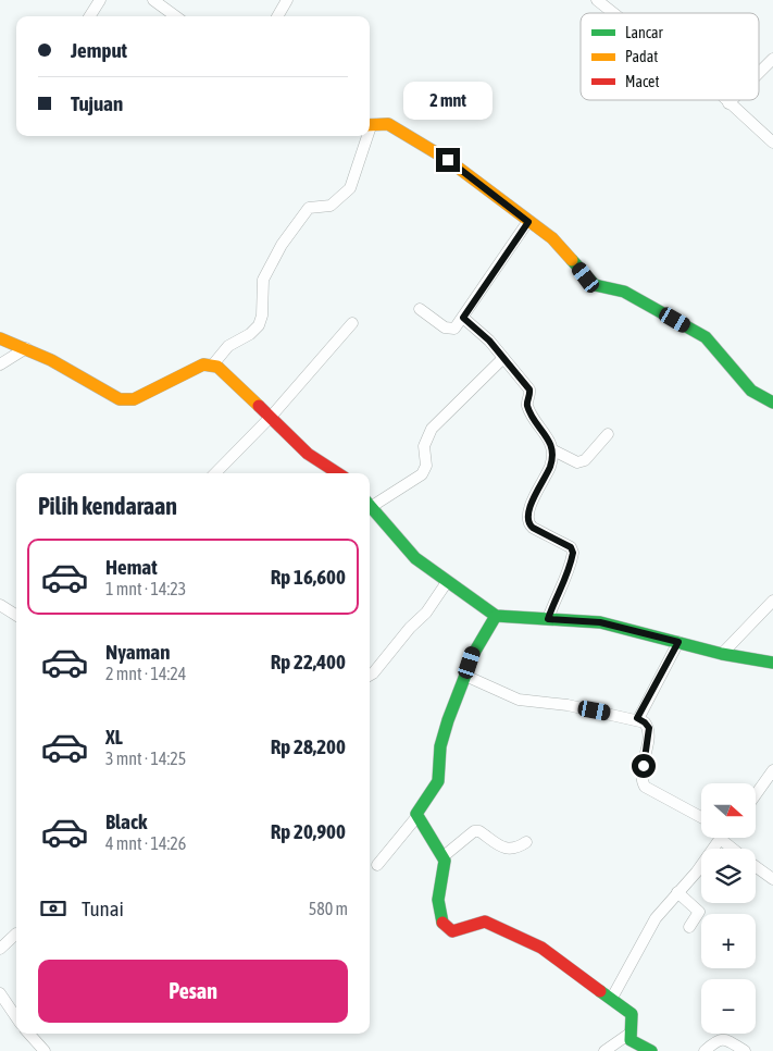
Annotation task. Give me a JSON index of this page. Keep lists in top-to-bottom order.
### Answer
{
  "legend": ["Lancar", "Padat", "Macet"],
  "north": "right",
  "page": {
    "banner": ["Jemput", "Tujuan"],
    "bubble": "2 mnt",
    "heading": "Pilih kendaraan",
    "list": [
      {
        "name": "Hemat",
        "note": "1 mnt · 14:23",
        "value": "Rp 16,600"
      },
      {
        "name": "Nyaman",
        "note": "2 mnt · 14:24",
        "value": "Rp 22,400"
      },
      {
        "name": "XL",
        "note": "3 mnt · 14:25",
        "value": "Rp 28,200"
      },
      {
        "name": "Black",
        "note": "4 mnt · 14:26",
        "value": "Rp 20,900"
      }
    ],
    "map_buttons": ["+", "−"],
    "pay": ["Tunai", "580 m"],
    "buttons": "Pesan"
  }
}
